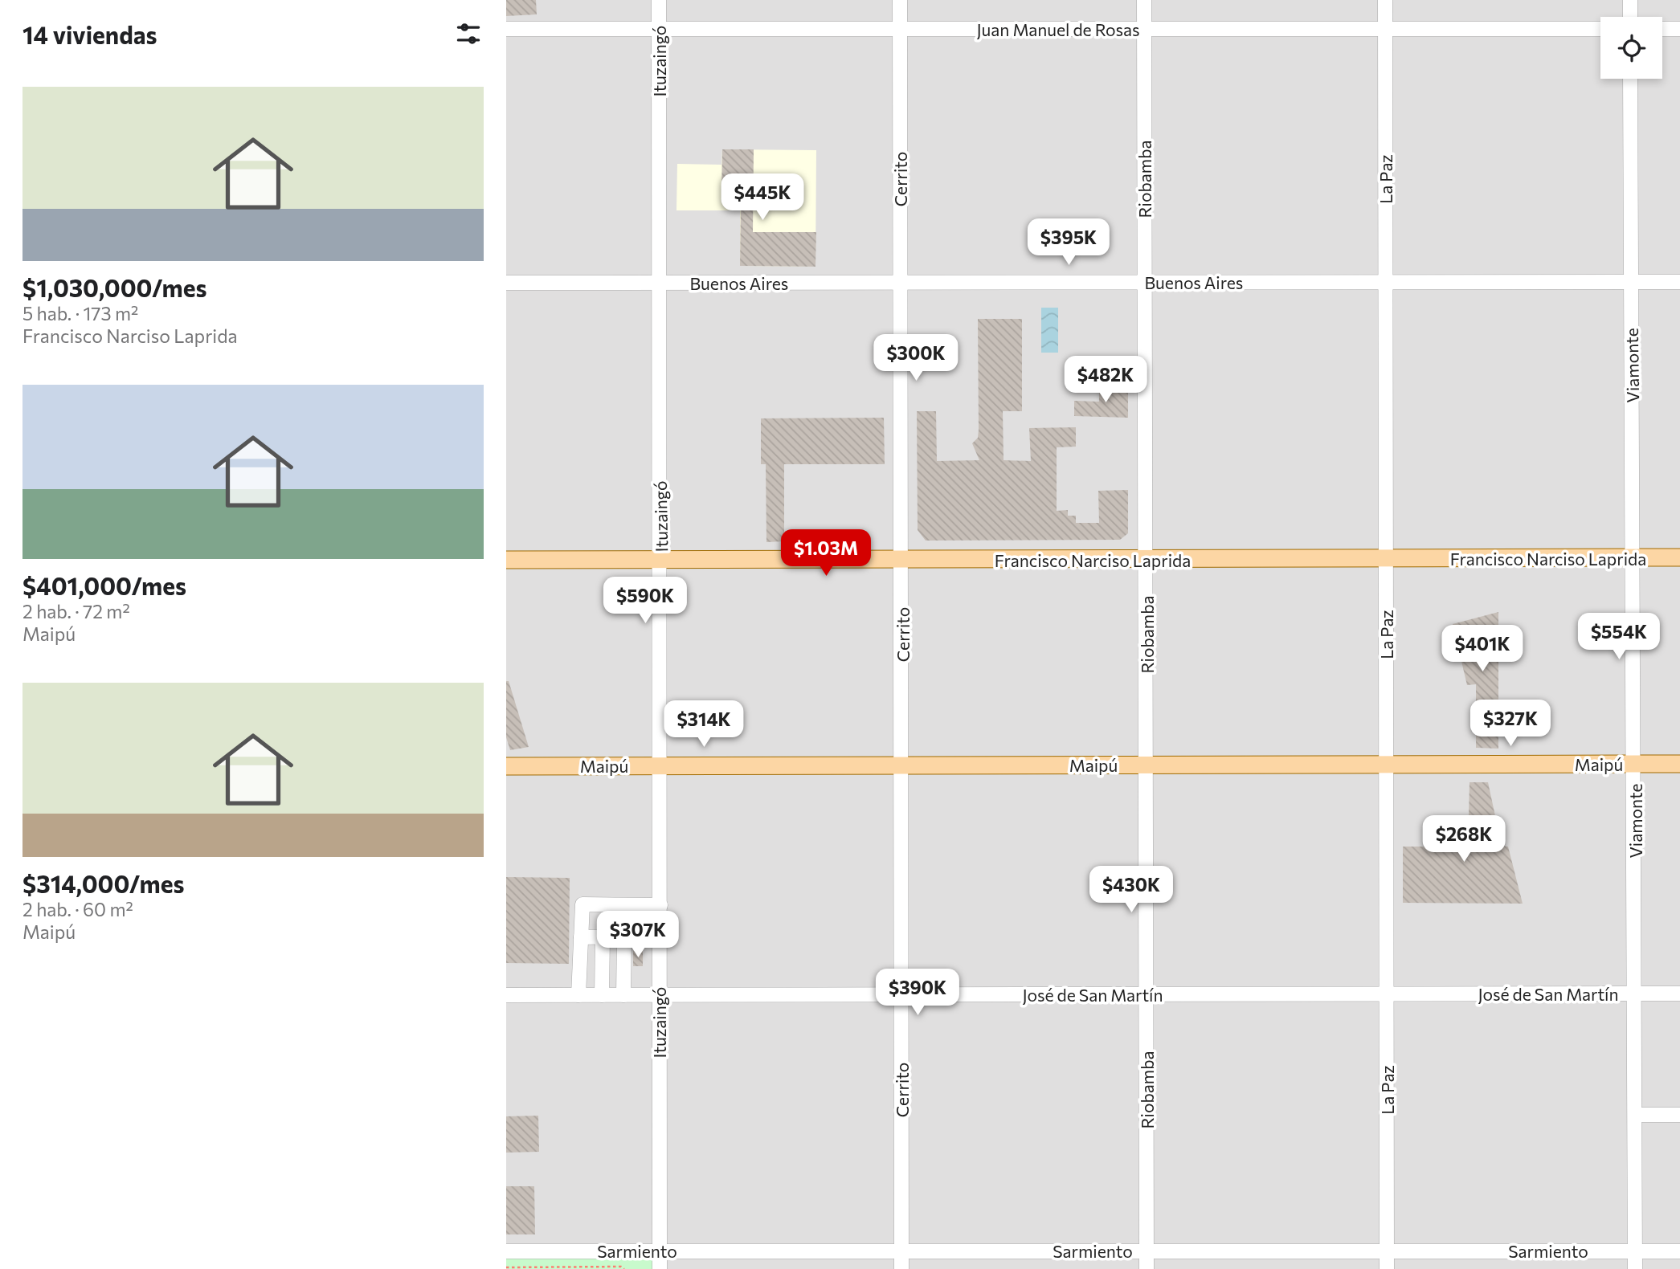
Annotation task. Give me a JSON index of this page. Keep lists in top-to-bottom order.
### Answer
{
  "streets": {
    "main road": ["Francisco Narciso Laprida", "Maipú"],
    "street": [
      "Juan Manuel de Rosas",
      "Ituzaingó",
      "Cerrito",
      "Riobamba",
      "La Paz",
      "Buenos Aires",
      "Viamonte",
      "José de San Martín",
      "Sarmiento"
    ]
  },
  "crossings": [
    ["Juan Manuel de Rosas", "Ituzaingó"],
    ["Juan Manuel de Rosas", "Cerrito"],
    ["Juan Manuel de Rosas", "Riobamba"],
    ["Juan Manuel de Rosas", "La Paz"],
    ["Ituzaingó", "Buenos Aires"],
    ["Ituzaingó", "Francisco Narciso Laprida"],
    ["Ituzaingó", "Maipú"],
    ["Ituzaingó", "José de San Martín"],
    ["Ituzaingó", "Sarmiento"],
    ["Cerrito", "Buenos Aires"],
    ["Cerrito", "Francisco Narciso Laprida"],
    ["Cerrito", "Maipú"],
    ["Cerrito", "José de San Martín"],
    ["Cerrito", "Sarmiento"],
    ["Riobamba", "Buenos Aires"],
    ["Riobamba", "Francisco Narciso Laprida"],
    ["Riobamba", "Maipú"],
    ["Riobamba", "José de San Martín"],
    ["Riobamba", "Sarmiento"],
    ["La Paz", "Buenos Aires"],
    ["La Paz", "Francisco Narciso Laprida"],
    ["La Paz", "Maipú"],
    ["La Paz", "José de San Martín"],
    ["La Paz", "Sarmiento"],
    ["Buenos Aires", "Viamonte"],
    ["Viamonte", "Francisco Narciso Laprida"],
    ["Viamonte", "Maipú"],
    ["Viamonte", "José de San Martín"],
    ["Viamonte", "Sarmiento"]
  ],
  "page": {
    "heading": "14 viviendas",
    "list": [
      {
        "name": "$1,030,000/mes",
        "note": "5 hab. · 173 m² · Francisco Narciso Laprida"
      },
      {
        "name": "$401,000/mes",
        "note": "2 hab. · 72 m² · Maipú"
      },
      {
        "name": "$314,000/mes",
        "note": "2 hab. · 60 m² · Maipú"
      }
    ],
    "price": [
      "$445K",
      "$395K",
      "$300K",
      "$482K",
      "$1.03M",
      "$590K",
      "$554K",
      "$401K",
      "$327K",
      "$314K",
      "$268K",
      "$430K",
      "$307K",
      "$390K"
    ]
  }
}
